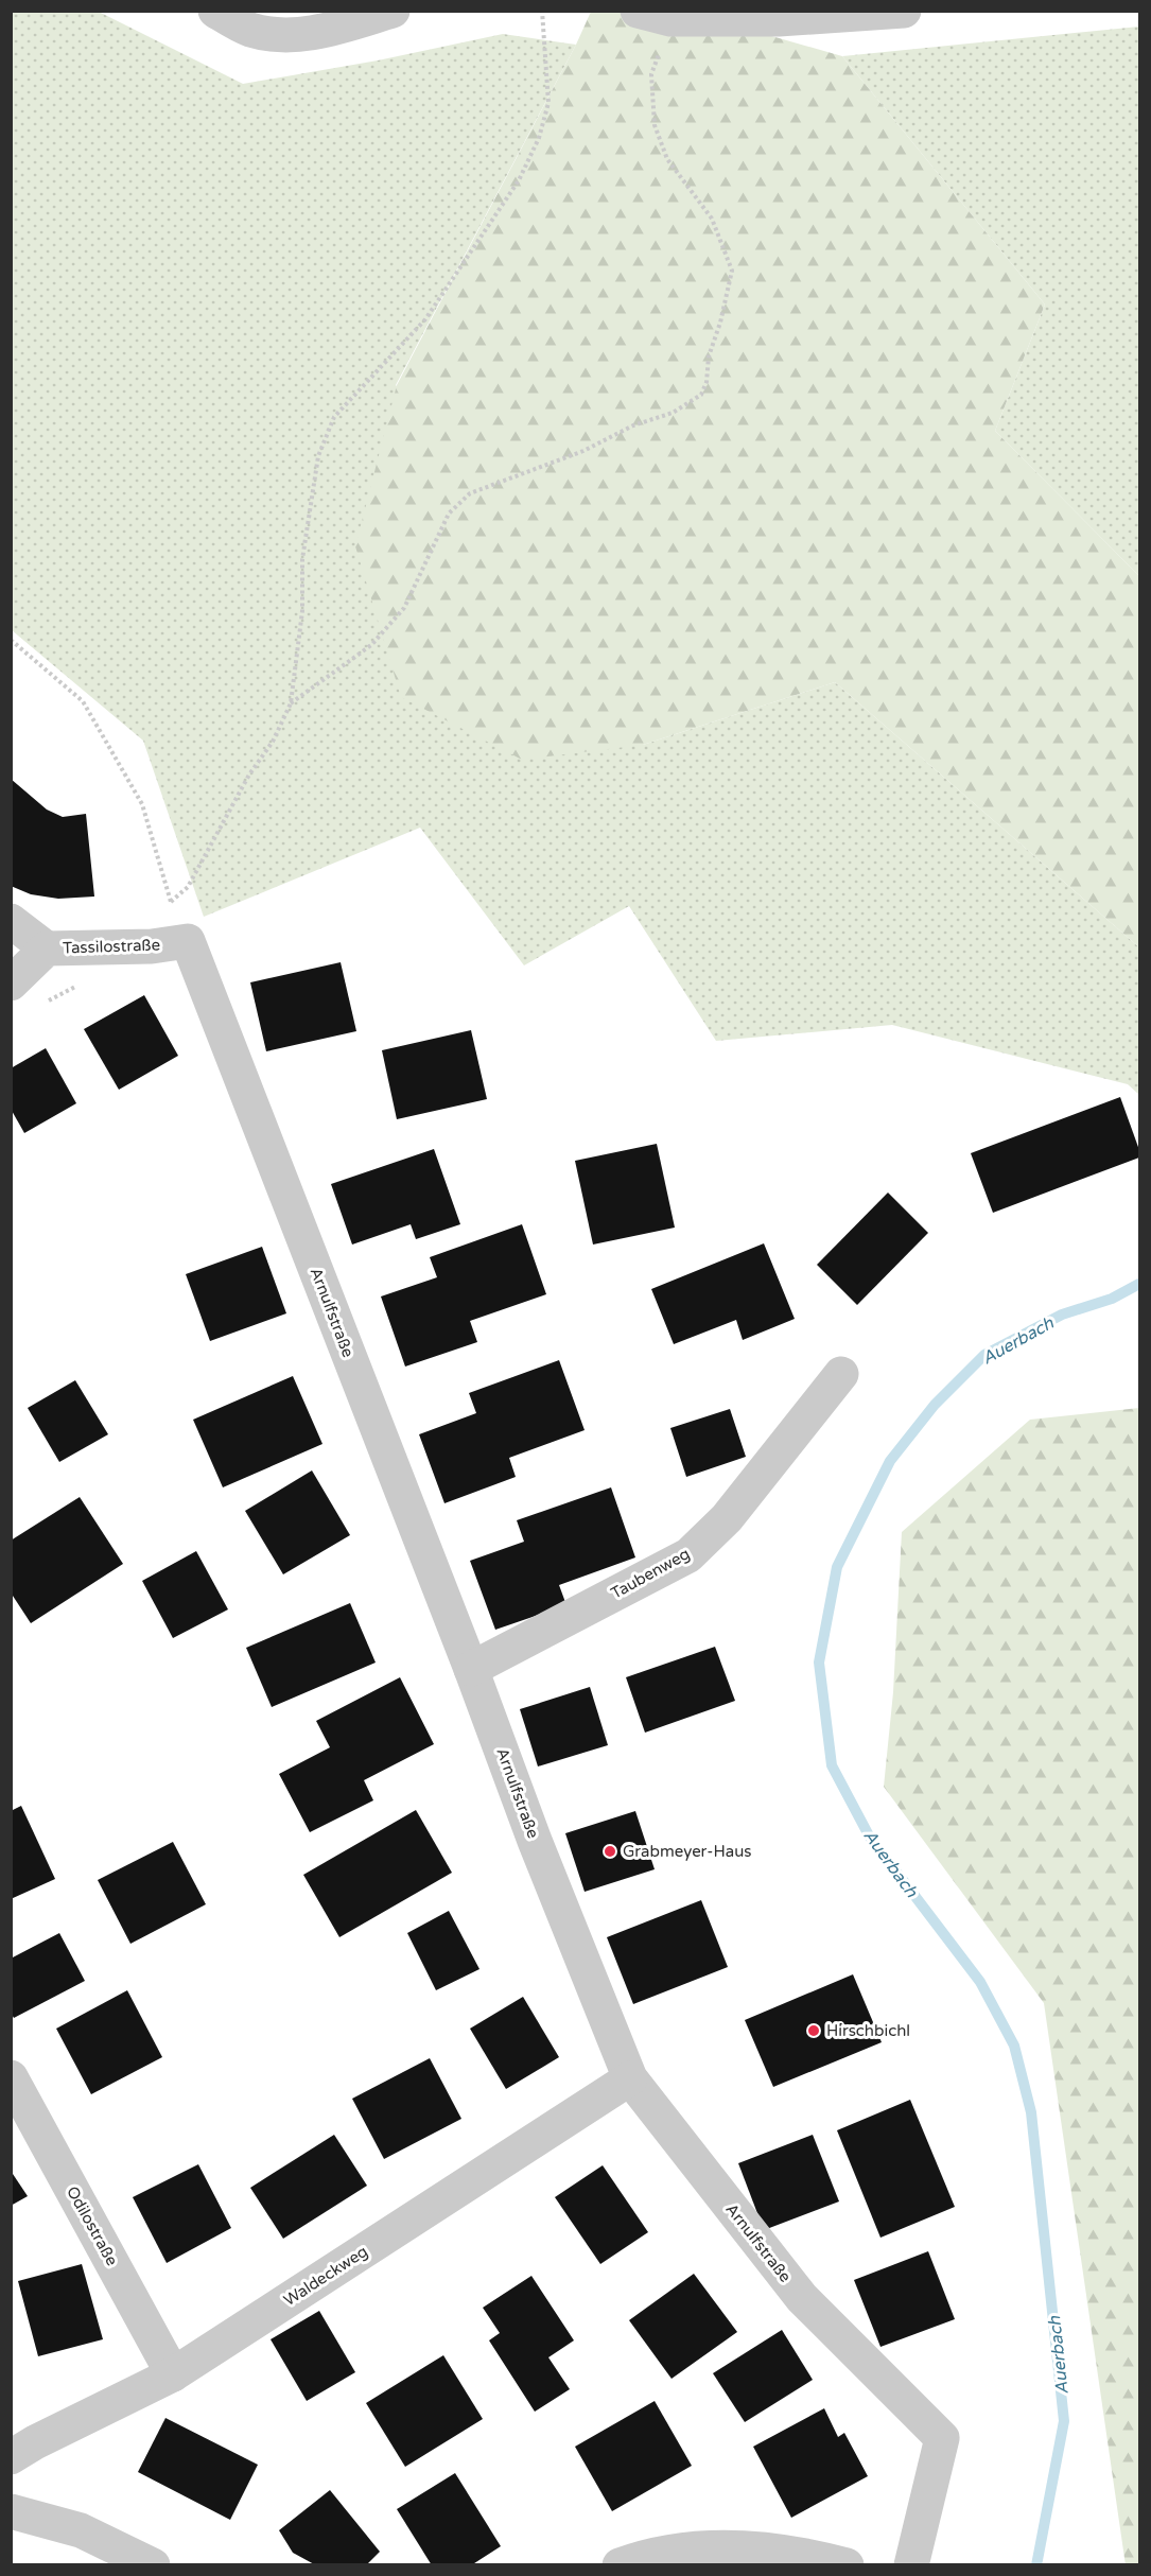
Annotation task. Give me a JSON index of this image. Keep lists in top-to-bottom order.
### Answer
{
  "streets": {
    "street": [
      "Tassilostraße",
      "Arnulfstraße",
      "Taubenweg",
      "Odilostraße",
      "Waldeckweg"
    ]
  },
  "crossings": [
    ["Tassilostraße", "Arnulfstraße"],
    ["Arnulfstraße", "Taubenweg"],
    ["Arnulfstraße", "Waldeckweg"],
    ["Odilostraße", "Waldeckweg"]
  ],
  "water": ["Auerbach"],
  "places": ["Grabmeyer-Haus", "Hirschbichl"]
}
